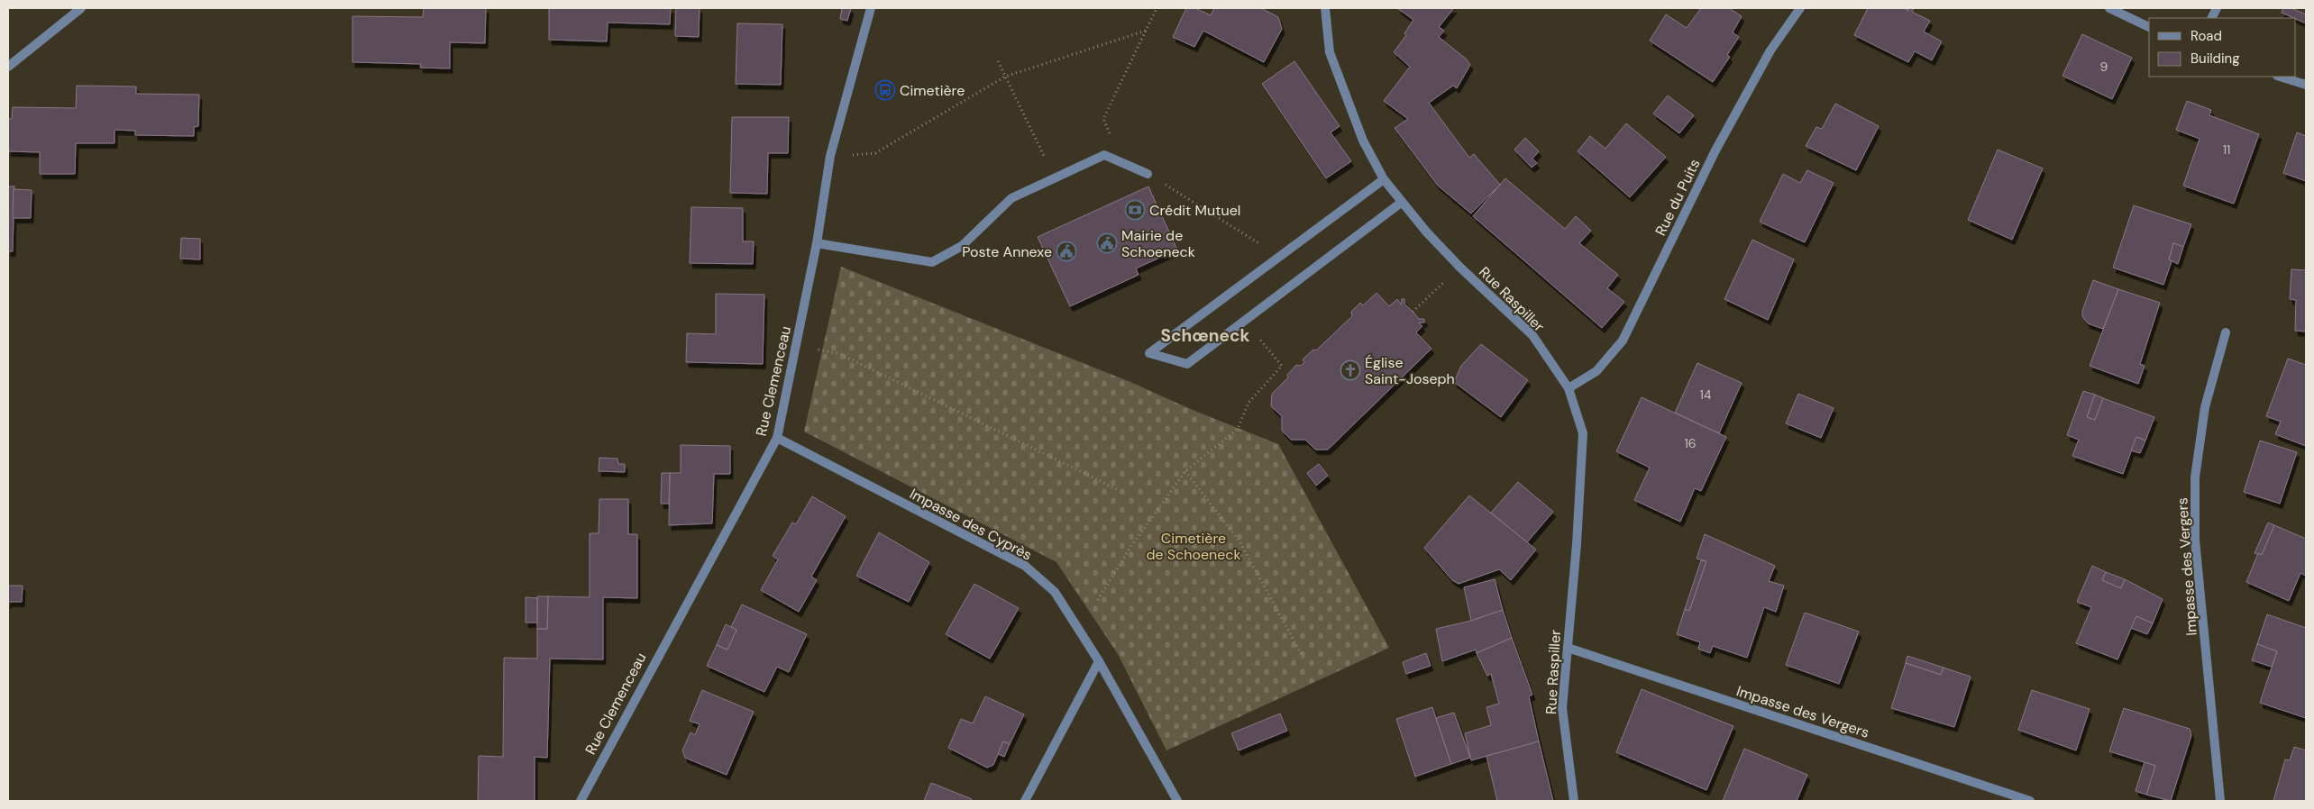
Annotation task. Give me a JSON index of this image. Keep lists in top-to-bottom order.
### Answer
{
  "streets": {
    "street": [
      "Rue du Puits",
      "Rue Raspiller",
      "Rue Clemenceau",
      "Impasse des Cyprès",
      "Impasse des Vergers"
    ]
  },
  "crossings": [
    ["Rue du Puits", "Rue Raspiller"],
    ["Rue Raspiller", "Impasse des Vergers"],
    ["Rue Clemenceau", "Impasse des Cyprès"]
  ],
  "districts": ["Schœneck"],
  "parks": ["Cimetière de Schoeneck"],
  "places": {
    "bus stop": ["Cimetière"],
    "bank": ["Crédit Mutuel"],
    "public building": ["Mairie de Schoeneck", "Poste Annexe"],
    "church": ["Église Saint-Joseph"]
  },
  "house_numbers": [
    "9",
    "11",
    "14",
    "16"
  ],
  "legend": ["Road", "Building"]
}
